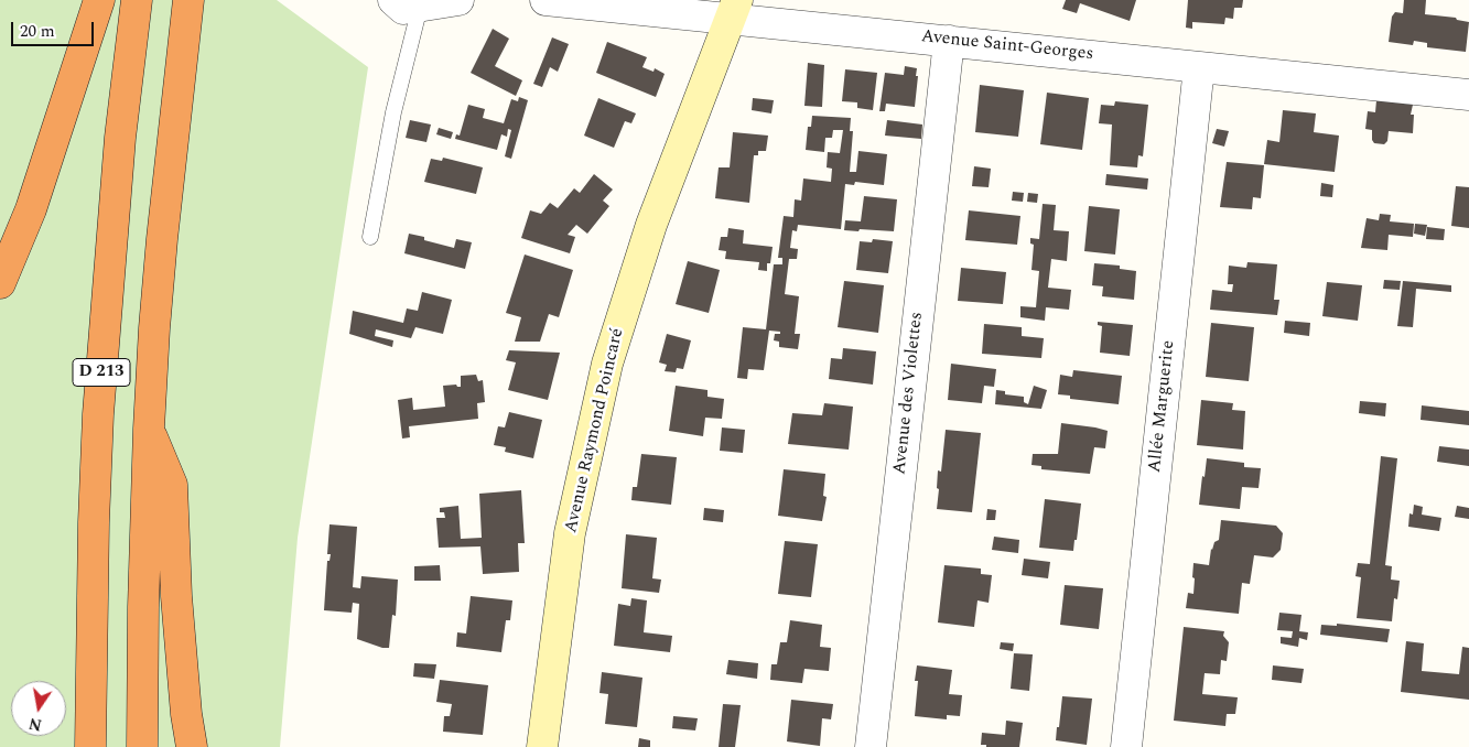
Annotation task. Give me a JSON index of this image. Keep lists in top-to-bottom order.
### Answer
{
  "streets": {
    "highway": ["D 213"],
    "street": [
      "Avenue Saint-Georges",
      "Avenue des Violettes",
      "Allée Marguerite",
      "Avenue Raymond Poincaré"
    ]
  },
  "crossings": [
    ["Avenue Saint-Georges", "Avenue des Violettes"],
    ["Avenue Saint-Georges", "Allée Marguerite"],
    ["Avenue Saint-Georges", "Avenue Raymond Poincaré"]
  ],
  "scale_bar": "20 m",
  "north": "bottom"
}
